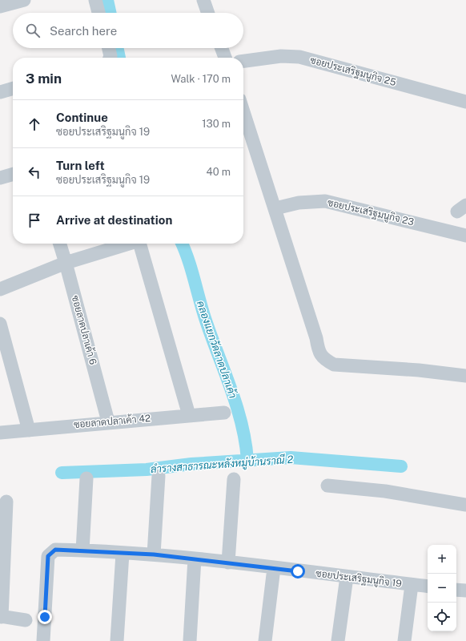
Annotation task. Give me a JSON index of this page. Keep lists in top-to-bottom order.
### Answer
{
  "streets": {
    "street": [
      "ซอยประเสริฐมนูกิจ 25",
      "ซอยประเสริฐมนูกิจ 23",
      "ซอยลาดปลาเค้า 6",
      "ซอยลาดปลาเค้า 42",
      "ซอยประเสริฐมนูกิจ 19"
    ]
  },
  "crossings": [
    ["ซอยลาดปลาเค้า 6", "ซอยลาดปลาเค้า 42"]
  ],
  "water": ["คลองแยกวัดลาดปลาเค้า", "ลำรางสาธารณะหลังหมู่บ้านราณี 2"],
  "page": {
    "search": "Search here",
    "heading": ["3 min", "Walk · 170 m"],
    "list": [
      ["Continue", "ซอยประเสริฐมนูกิจ 19", "130 m"],
      ["Turn left", "ซอยประเสริฐมนูกิจ 19", "40 m"],
      "Arrive at destination"
    ],
    "map_buttons": ["+", "−"]
  }
}
